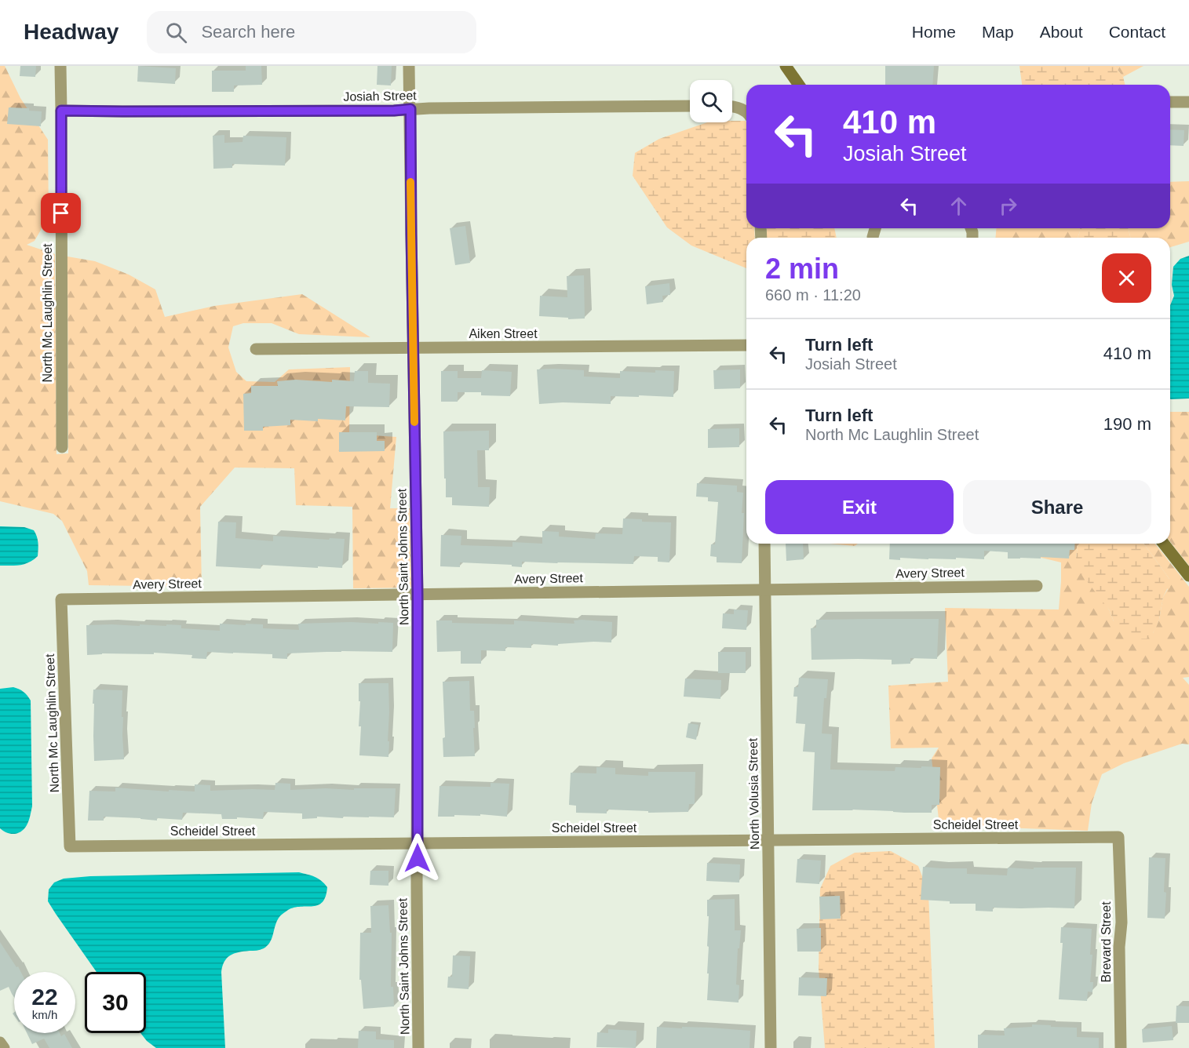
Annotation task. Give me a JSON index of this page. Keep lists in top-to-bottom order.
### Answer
{
  "streets": {
    "street": [
      "Josiah Street",
      "North Mc Laughlin Street",
      "Aiken Street",
      "North Saint Johns Street",
      "Avery Street",
      "North Volusia Street",
      "Scheidel Street",
      "Brevard Street"
    ]
  },
  "crossings": [
    ["Josiah Street", "North Mc Laughlin Street"],
    ["Josiah Street", "North Saint Johns Street"],
    ["North Mc Laughlin Street", "Avery Street"],
    ["North Mc Laughlin Street", "Scheidel Street"],
    ["Aiken Street", "North Saint Johns Street"],
    ["North Saint Johns Street", "Avery Street"],
    ["North Saint Johns Street", "Scheidel Street"],
    ["Avery Street", "North Volusia Street"],
    ["North Volusia Street", "Scheidel Street"],
    ["Scheidel Street", "Brevard Street"]
  ],
  "page": {
    "header": "Headway",
    "search": "Search here",
    "nav": [
      "Home",
      "Map",
      "About",
      "Contact"
    ],
    "turn": ["410 m", "Josiah Street"],
    "heading": ["2 min", "660 m · 11:20"],
    "list": [
      {
        "name": "Turn left",
        "note": "Josiah Street",
        "value": "410 m"
      },
      {
        "name": "Turn left",
        "note": "North Mc Laughlin Street",
        "value": "190 m"
      }
    ],
    "buttons": ["Exit", "Share"],
    "speed": "22 km/h",
    "limit": "30"
  }
}
